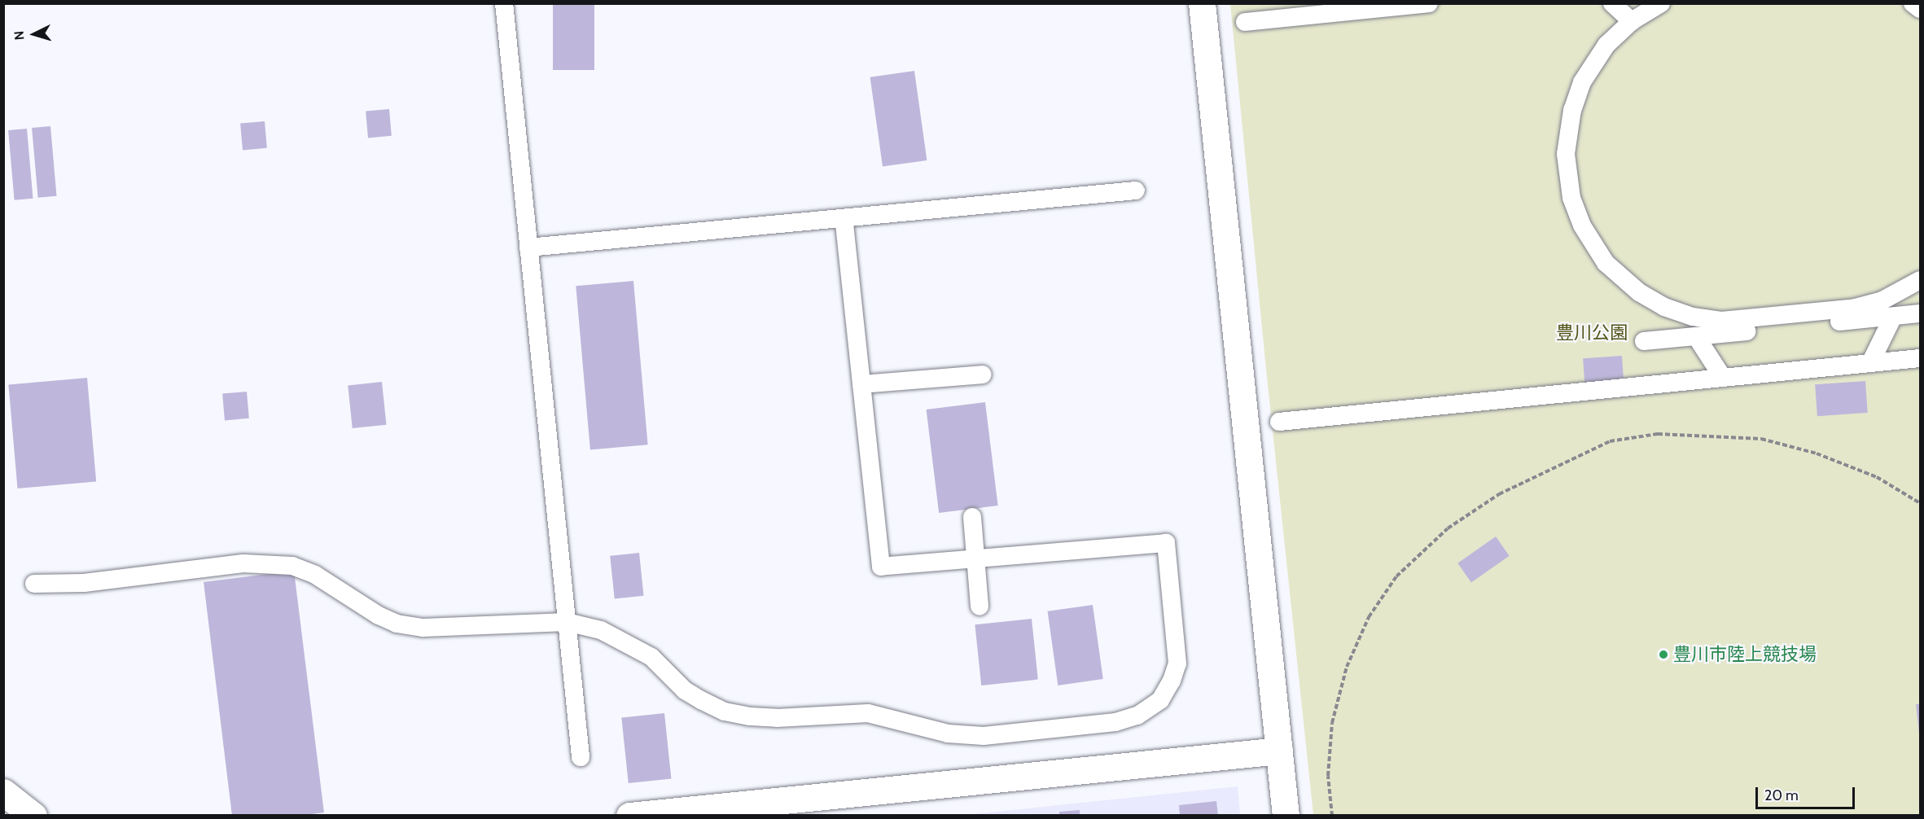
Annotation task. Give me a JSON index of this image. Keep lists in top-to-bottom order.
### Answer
{
  "parks": ["豊川公園"],
  "places": ["豊川市陸上競技場"],
  "scale_bar": "20 m",
  "north": "left"
}
